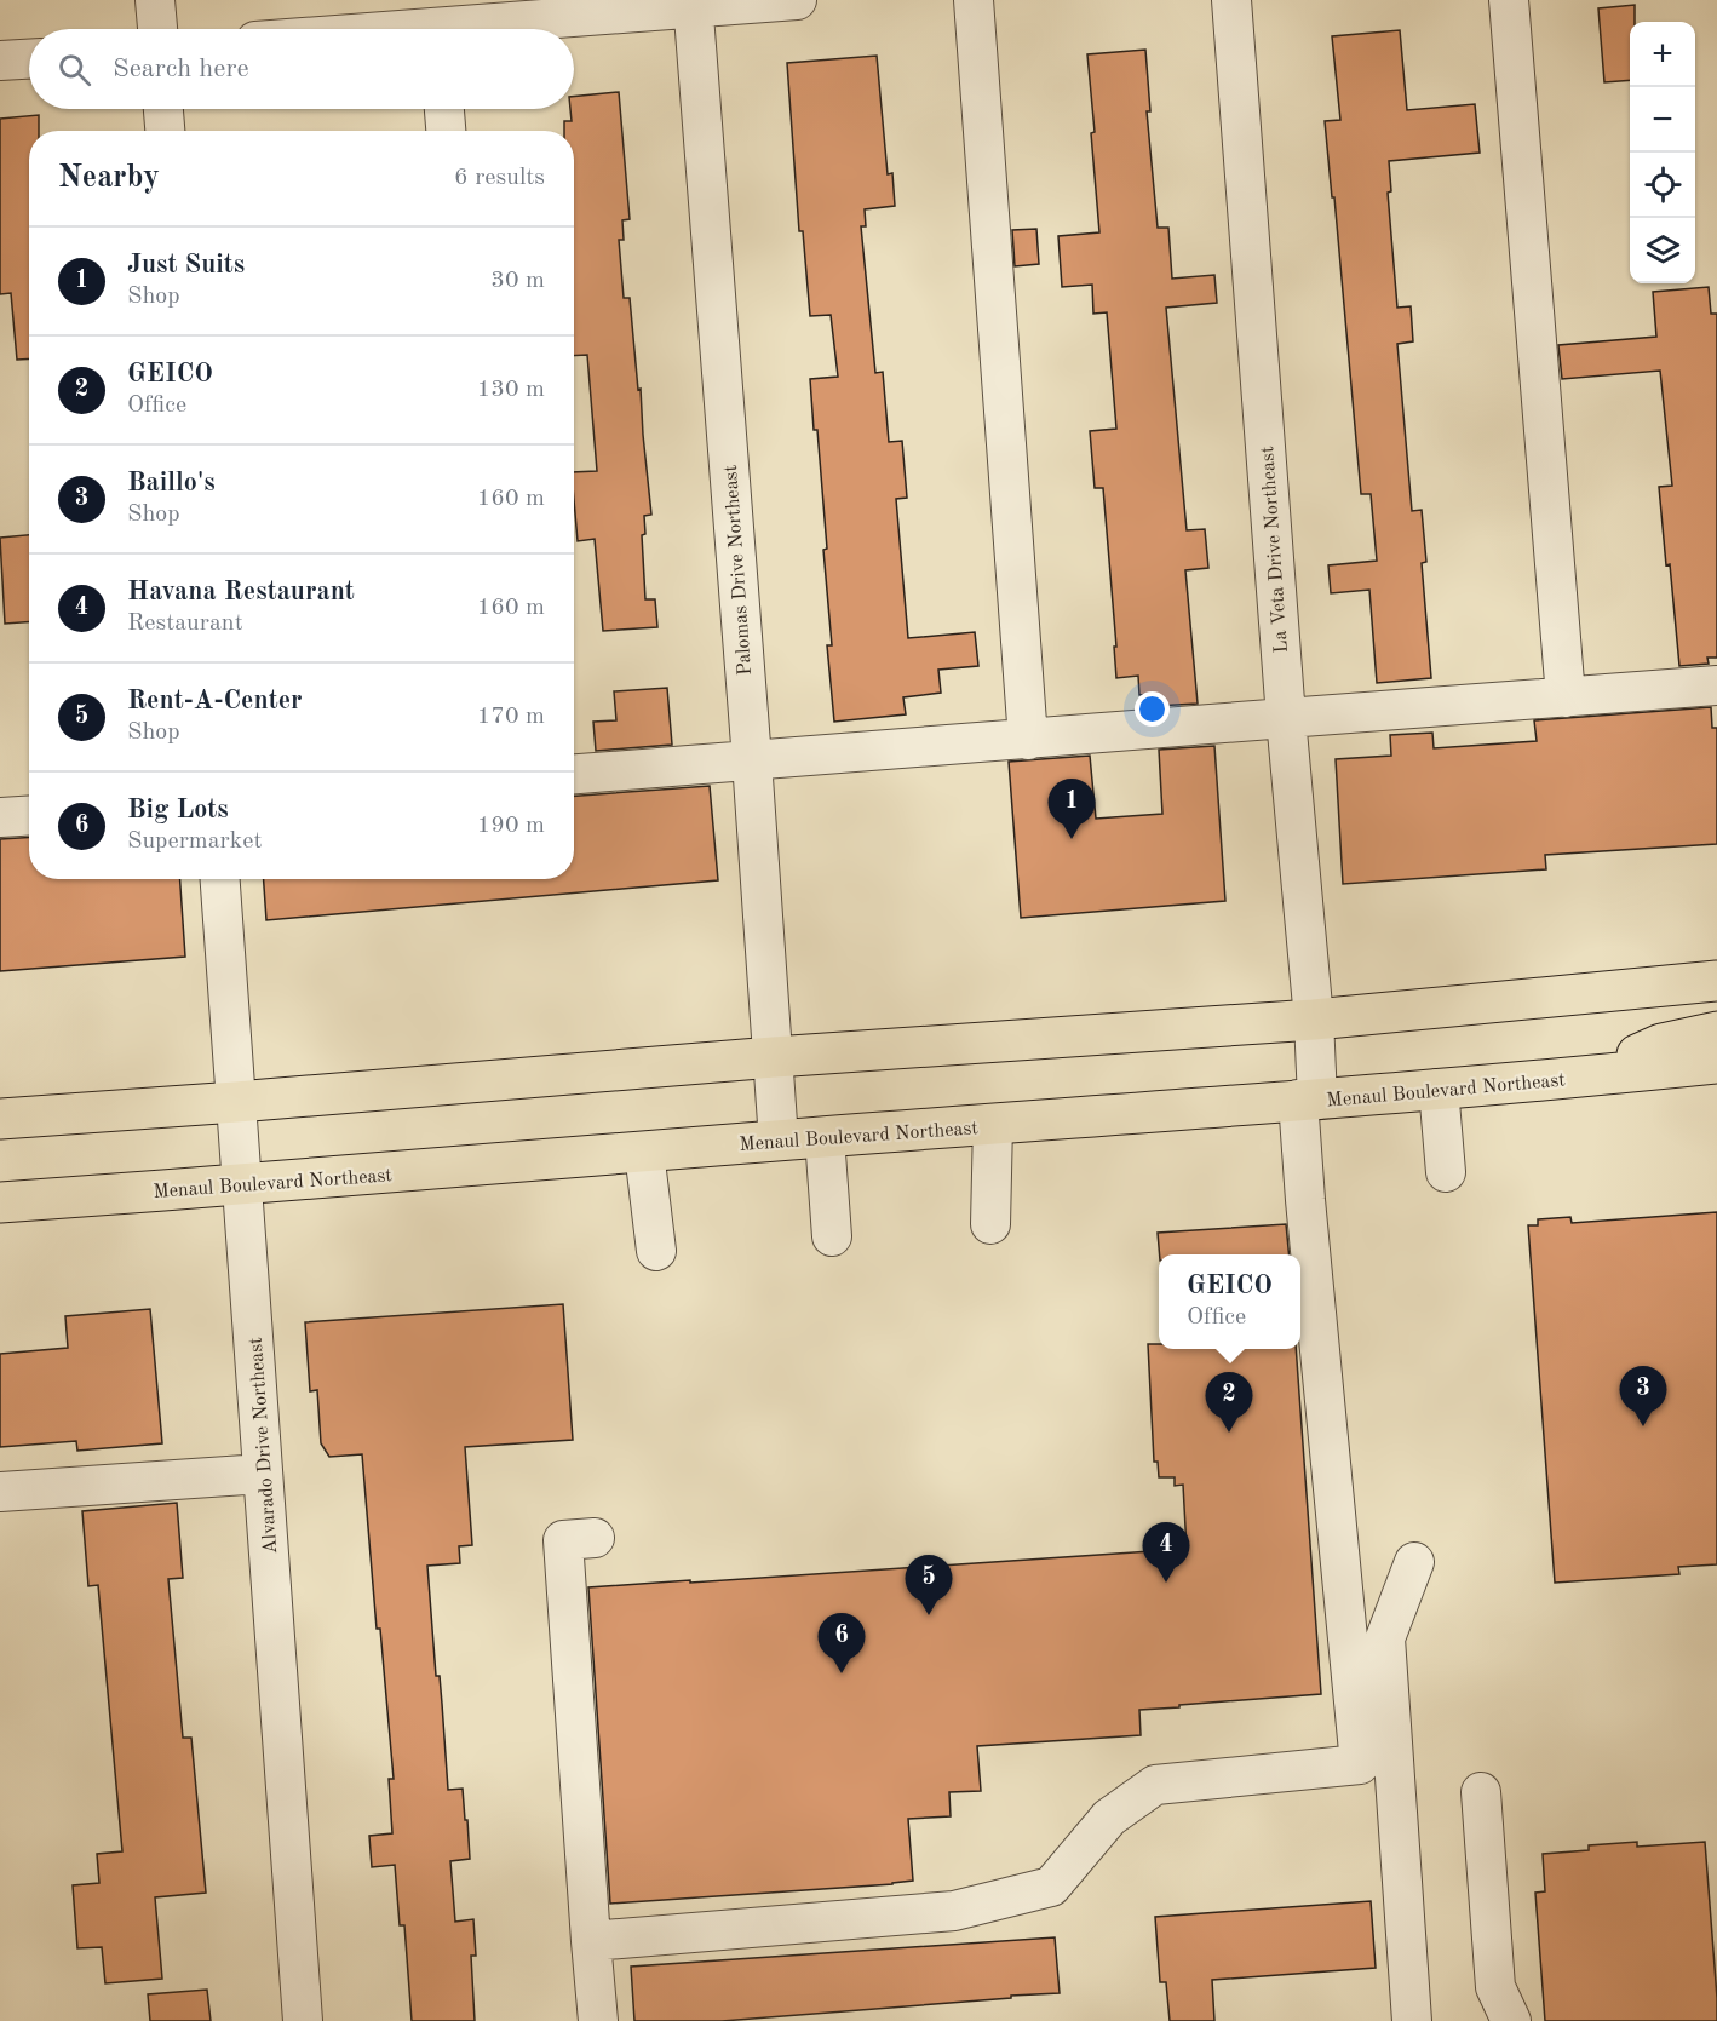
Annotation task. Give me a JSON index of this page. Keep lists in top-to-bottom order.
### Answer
{
  "streets": {
    "main road": ["Menaul Boulevard Northeast"],
    "street": ["La Veta Drive Northeast", "Palomas Drive Northeast", "Alvarado Drive Northeast"]
  },
  "crossings": [
    ["La Veta Drive Northeast", "Menaul Boulevard Northeast"],
    ["Palomas Drive Northeast", "Menaul Boulevard Northeast"],
    ["Menaul Boulevard Northeast", "Alvarado Drive Northeast"]
  ],
  "page": {
    "map_buttons": ["+", "−"],
    "search": "Search here",
    "heading": ["Nearby", "6 results"],
    "list": [
      {
        "mark": "1",
        "name": "Just Suits",
        "note": "Shop",
        "value": "30 m"
      },
      {
        "mark": "2",
        "name": "GEICO",
        "note": "Office",
        "value": "130 m"
      },
      {
        "mark": "3",
        "name": "Baillo's",
        "note": "Shop",
        "value": "160 m"
      },
      {
        "mark": "4",
        "name": "Havana Restaurant",
        "note": "Restaurant",
        "value": "160 m"
      },
      {
        "mark": "5",
        "name": "Rent-A-Center",
        "note": "Shop",
        "value": "170 m"
      },
      {
        "mark": "6",
        "name": "Big Lots",
        "note": "Supermarket",
        "value": "190 m"
      }
    ],
    "pins": [
      "1",
      "3",
      "2",
      "4",
      "5",
      "6"
    ],
    "popup": ["GEICO", "Office"]
  }
}
